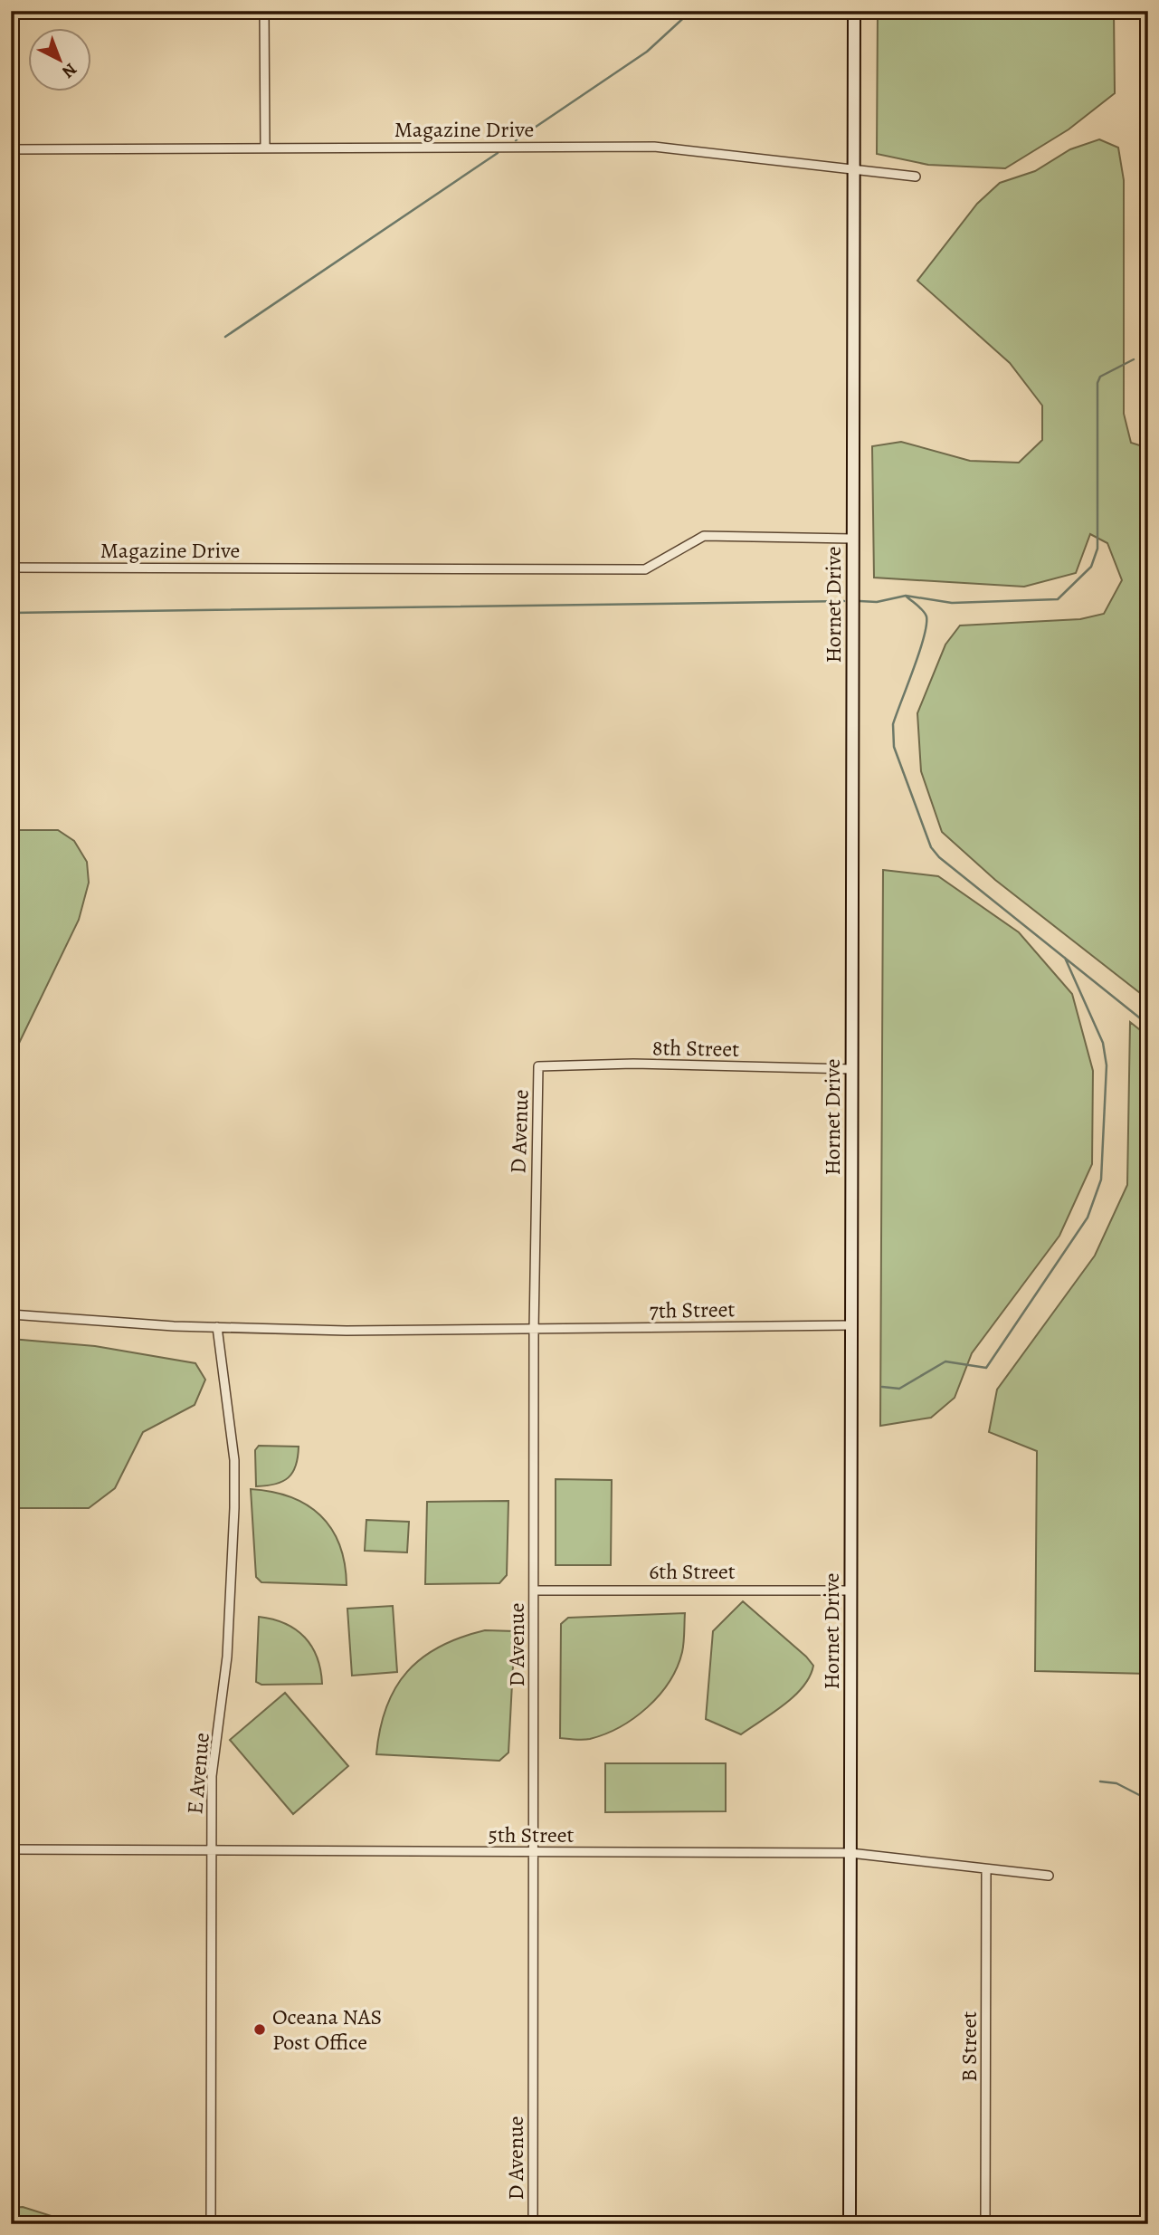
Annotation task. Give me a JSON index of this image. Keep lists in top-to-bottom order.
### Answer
{
  "streets": {
    "main road": ["Hornet Drive"],
    "street": [
      "Magazine Drive",
      "8th Street",
      "D Avenue",
      "7th Street",
      "6th Street",
      "E Avenue",
      "5th Street",
      "B Street"
    ]
  },
  "crossings": [
    ["Magazine Drive", "Hornet Drive"],
    ["Hornet Drive", "8th Street"],
    ["Hornet Drive", "7th Street"],
    ["Hornet Drive", "6th Street"],
    ["Hornet Drive", "5th Street"],
    ["8th Street", "D Avenue"],
    ["D Avenue", "7th Street"],
    ["D Avenue", "6th Street"],
    ["D Avenue", "5th Street"],
    ["7th Street", "E Avenue"],
    ["E Avenue", "5th Street"],
    ["5th Street", "B Street"]
  ],
  "places": ["Oceana NAS Post Office"],
  "north": "bottom right"
}
